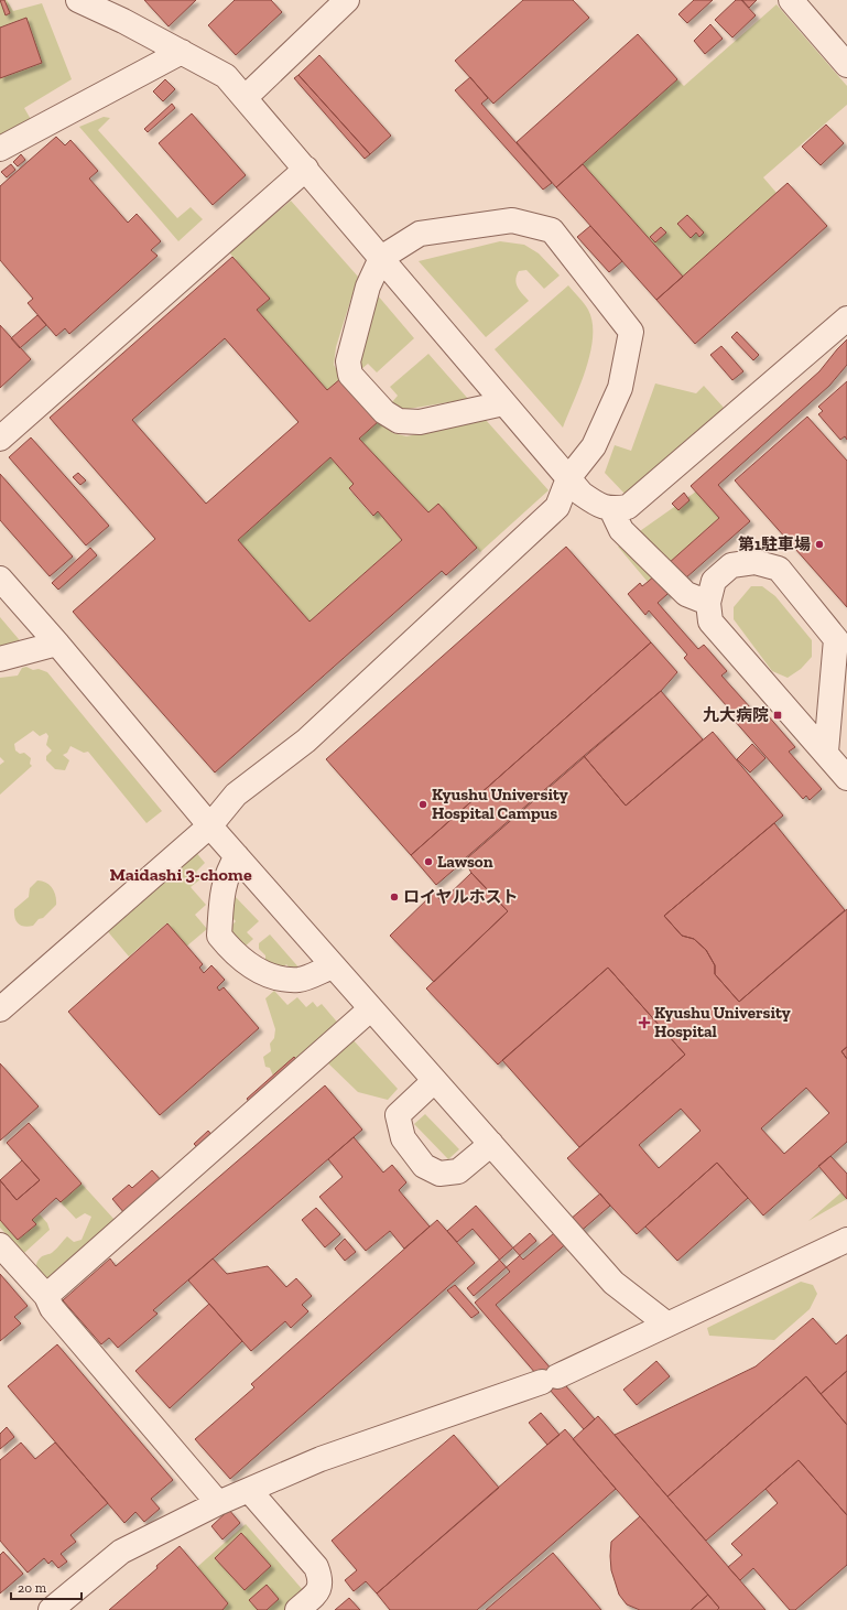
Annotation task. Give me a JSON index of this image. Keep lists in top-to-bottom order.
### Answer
{
  "districts": ["Maidashi 3-chome"],
  "places": {
    "other": [
      "第1駐車場",
      "Kyushu University Hospital Campus",
      "Lawson",
      "ロイヤルホスト"
    ],
    "transit": ["九大病院"],
    "health": ["Kyushu University Hospital"]
  },
  "scale_bar": "20 m"
}
